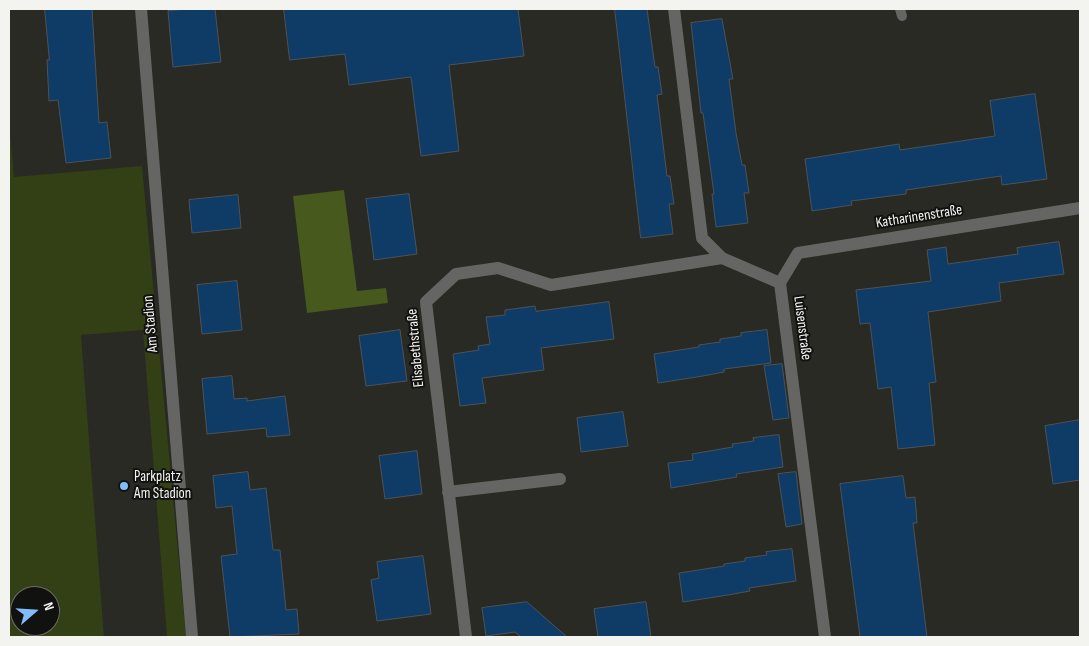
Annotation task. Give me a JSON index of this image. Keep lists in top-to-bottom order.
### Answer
{
  "streets": {
    "street": [
      "Katharinenstraße",
      "Am Stadion",
      "Luisenstraße",
      "Elisabethstraße"
    ]
  },
  "crossings": [
    ["Katharinenstraße", "Luisenstraße"],
    ["Luisenstraße", "Elisabethstraße"]
  ],
  "places": ["Parkplatz Am Stadion"],
  "north": "right"
}
